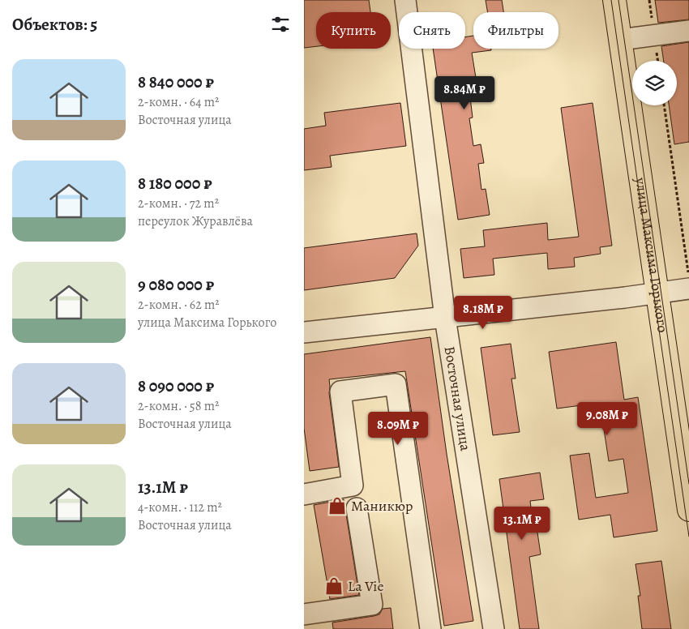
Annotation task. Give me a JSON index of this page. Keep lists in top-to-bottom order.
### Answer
{
  "streets": {
    "main road": ["улица Максима Горького"],
    "street": ["Восточная улица"]
  },
  "places": {
    "shop": ["Маникюр", "La Vie"]
  },
  "page": {
    "heading": "Объектов: 5",
    "chip": ["Купить", "Снять", "Фильтры"],
    "list": [
      {
        "name": "8 840 000 ₽",
        "note": "2-комн. · 64 m² · Восточная улица"
      },
      {
        "name": "8 180 000 ₽",
        "note": "2-комн. · 72 m² · переулок Журавлёва"
      },
      {
        "name": "9 080 000 ₽",
        "note": "2-комн. · 62 m² · улица Максима Горького"
      },
      {
        "name": "8 090 000 ₽",
        "note": "2-комн. · 58 m² · Восточная улица"
      },
      {
        "name": "13.1M ₽",
        "note": "4-комн. · 112 m² · Восточная улица"
      }
    ],
    "price": [
      "8.84M ₽",
      "8.18M ₽",
      "9.08M ₽",
      "8.09M ₽",
      "13.1M ₽"
    ]
  }
}
